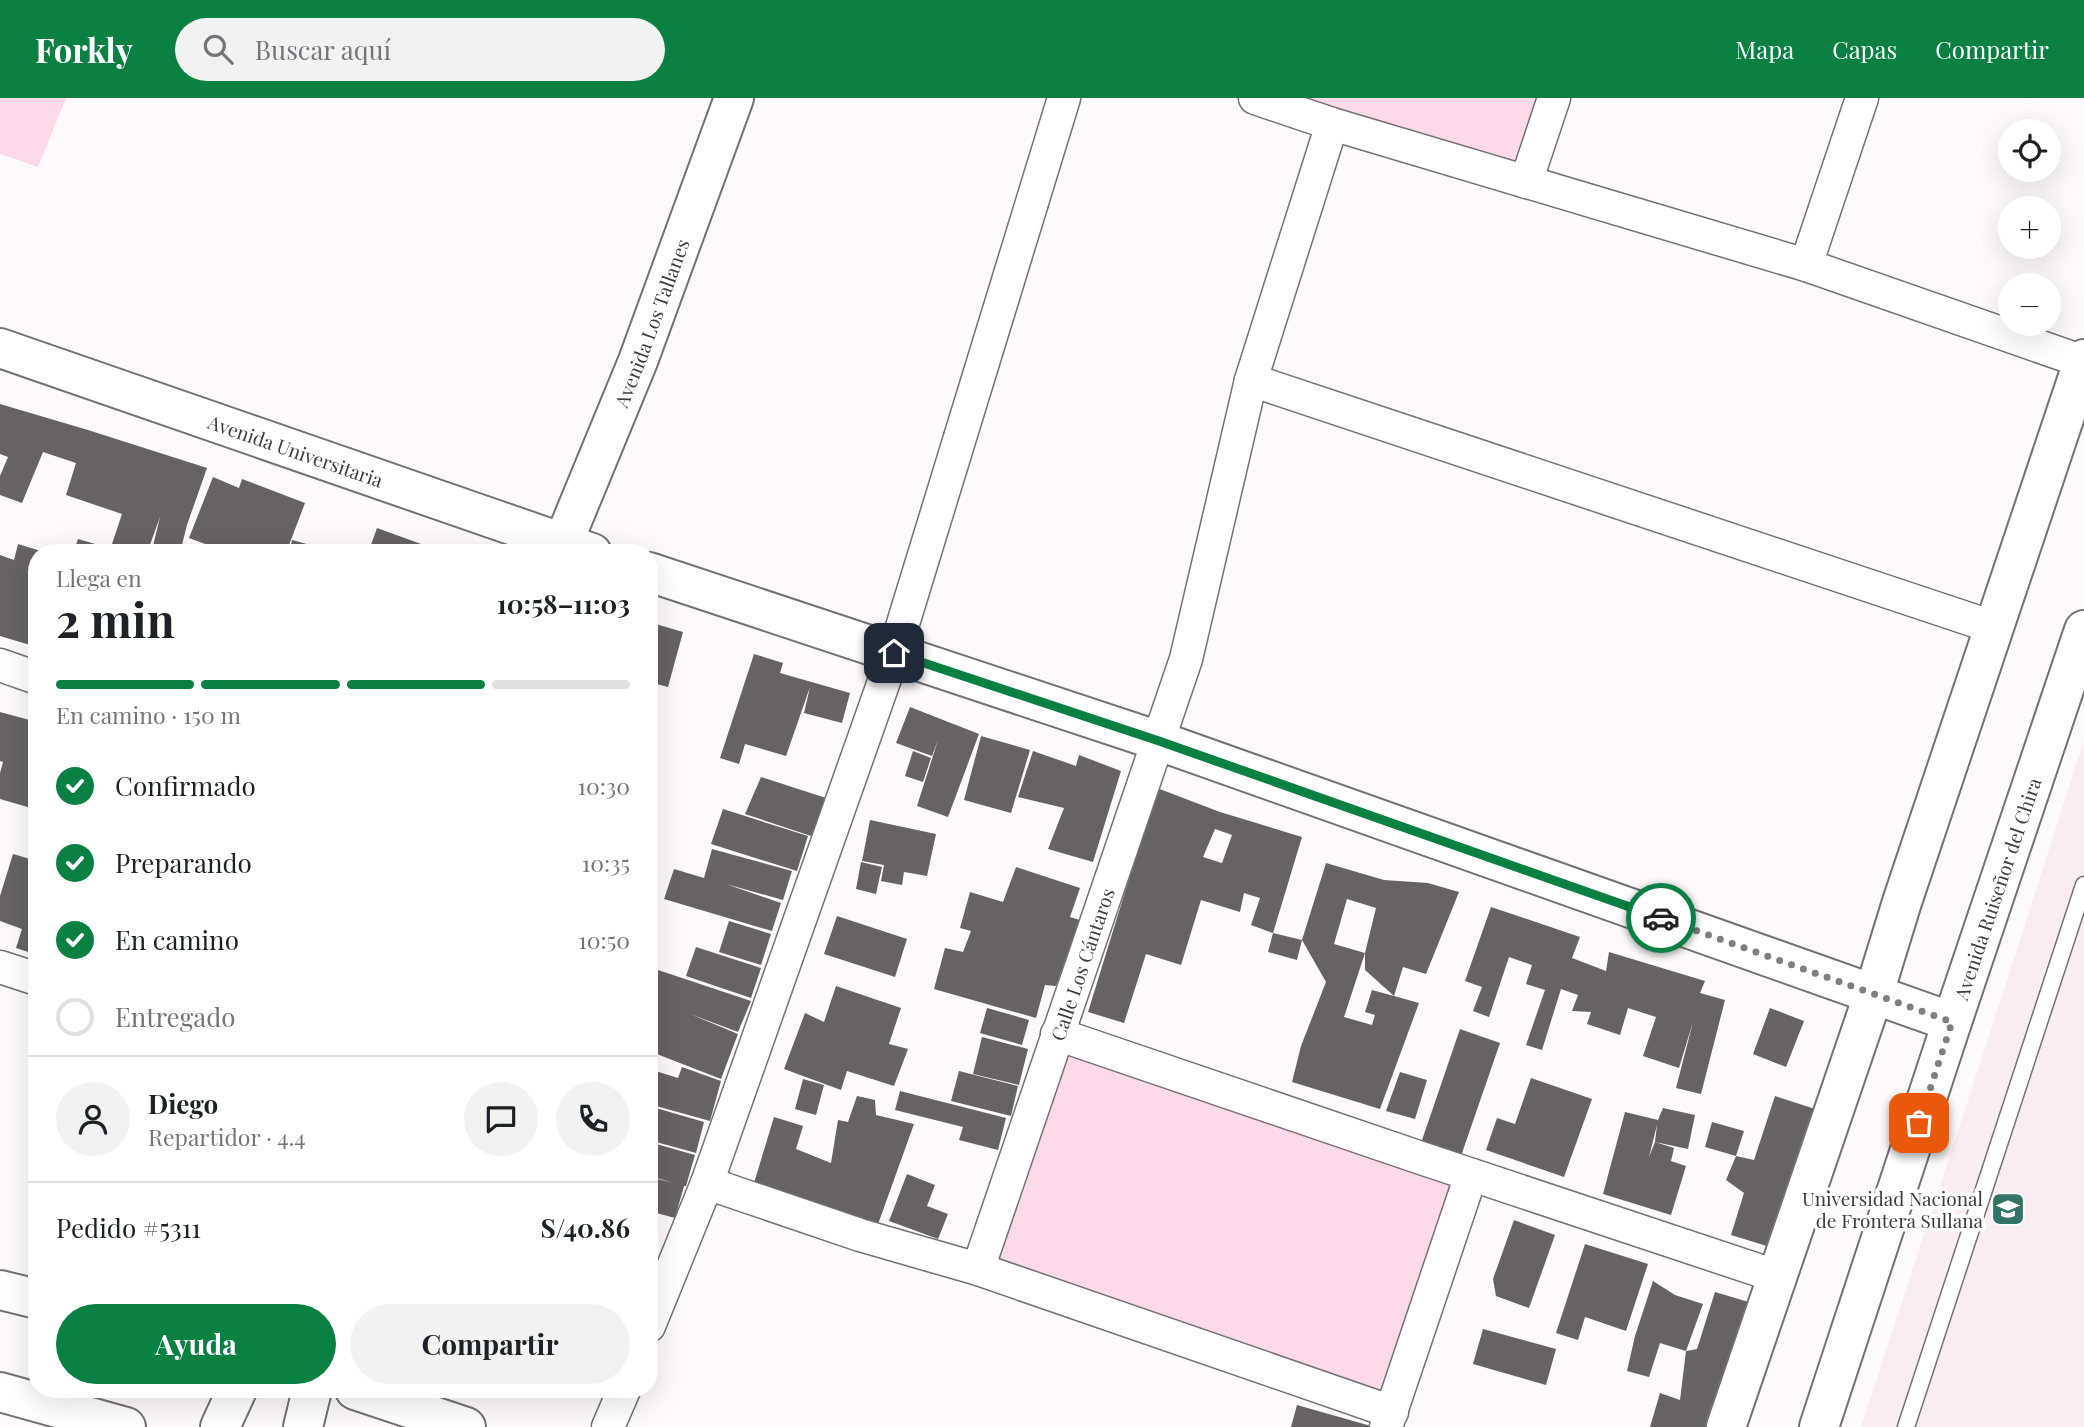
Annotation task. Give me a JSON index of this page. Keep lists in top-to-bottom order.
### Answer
{
  "streets": {
    "street": [
      "Avenida Los Tallanes",
      "Avenida Universitaria",
      "Avenida Ruiseñor del Chira",
      "Calle Los Cántaros"
    ]
  },
  "places": {
    "school or university": ["Universidad Nacional de Frontera Sullana"]
  },
  "page": {
    "header": "Forkly",
    "search": "Buscar aquí",
    "nav": ["Mapa", "Capas", "Compartir"],
    "map_buttons": ["+", "−"],
    "heading": ["2 min", "Llega en", "10:58–11:03"],
    "panel": [
      "Diego",
      "Repartidor · 4.4",
      "Pedido #5311",
      "S/40.86"
    ],
    "bar": "En camino · 150 m",
    "list": [
      ["Confirmado", "10:30"],
      ["Preparando", "10:35"],
      ["En camino", "10:50"],
      "Entregado"
    ],
    "buttons": ["Ayuda", "Compartir"]
  }
}
